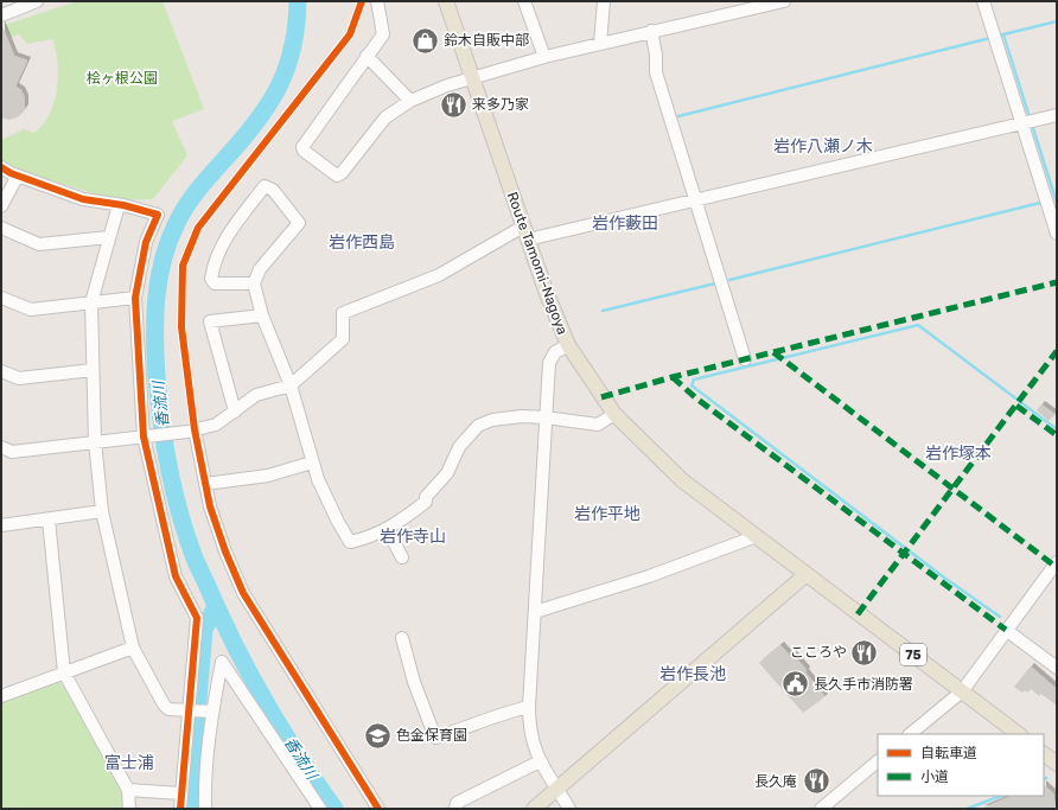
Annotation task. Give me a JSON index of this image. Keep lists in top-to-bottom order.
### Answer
{
  "streets": {
    "main road": ["Route Tamomi-Nagoya", "75"]
  },
  "crossings": [
    ["Route Tamomi-Nagoya", "75"]
  ],
  "districts": [
    "岩作八瀬ノ木",
    "岩作藪田",
    "岩作西島",
    "岩作塚本",
    "岩作平地",
    "岩作寺山",
    "岩作長池",
    "富士浦"
  ],
  "water": ["香流川"],
  "parks": ["桧ヶ根公園"],
  "places": {
    "shop": ["鈴木自販中部"],
    "restaurant": ["来多乃家", "こころや", "長久庵"],
    "public building": ["長久手市消防署"],
    "school or university": ["色金保育園"]
  },
  "legend": ["自転車道", "小道"]
}
